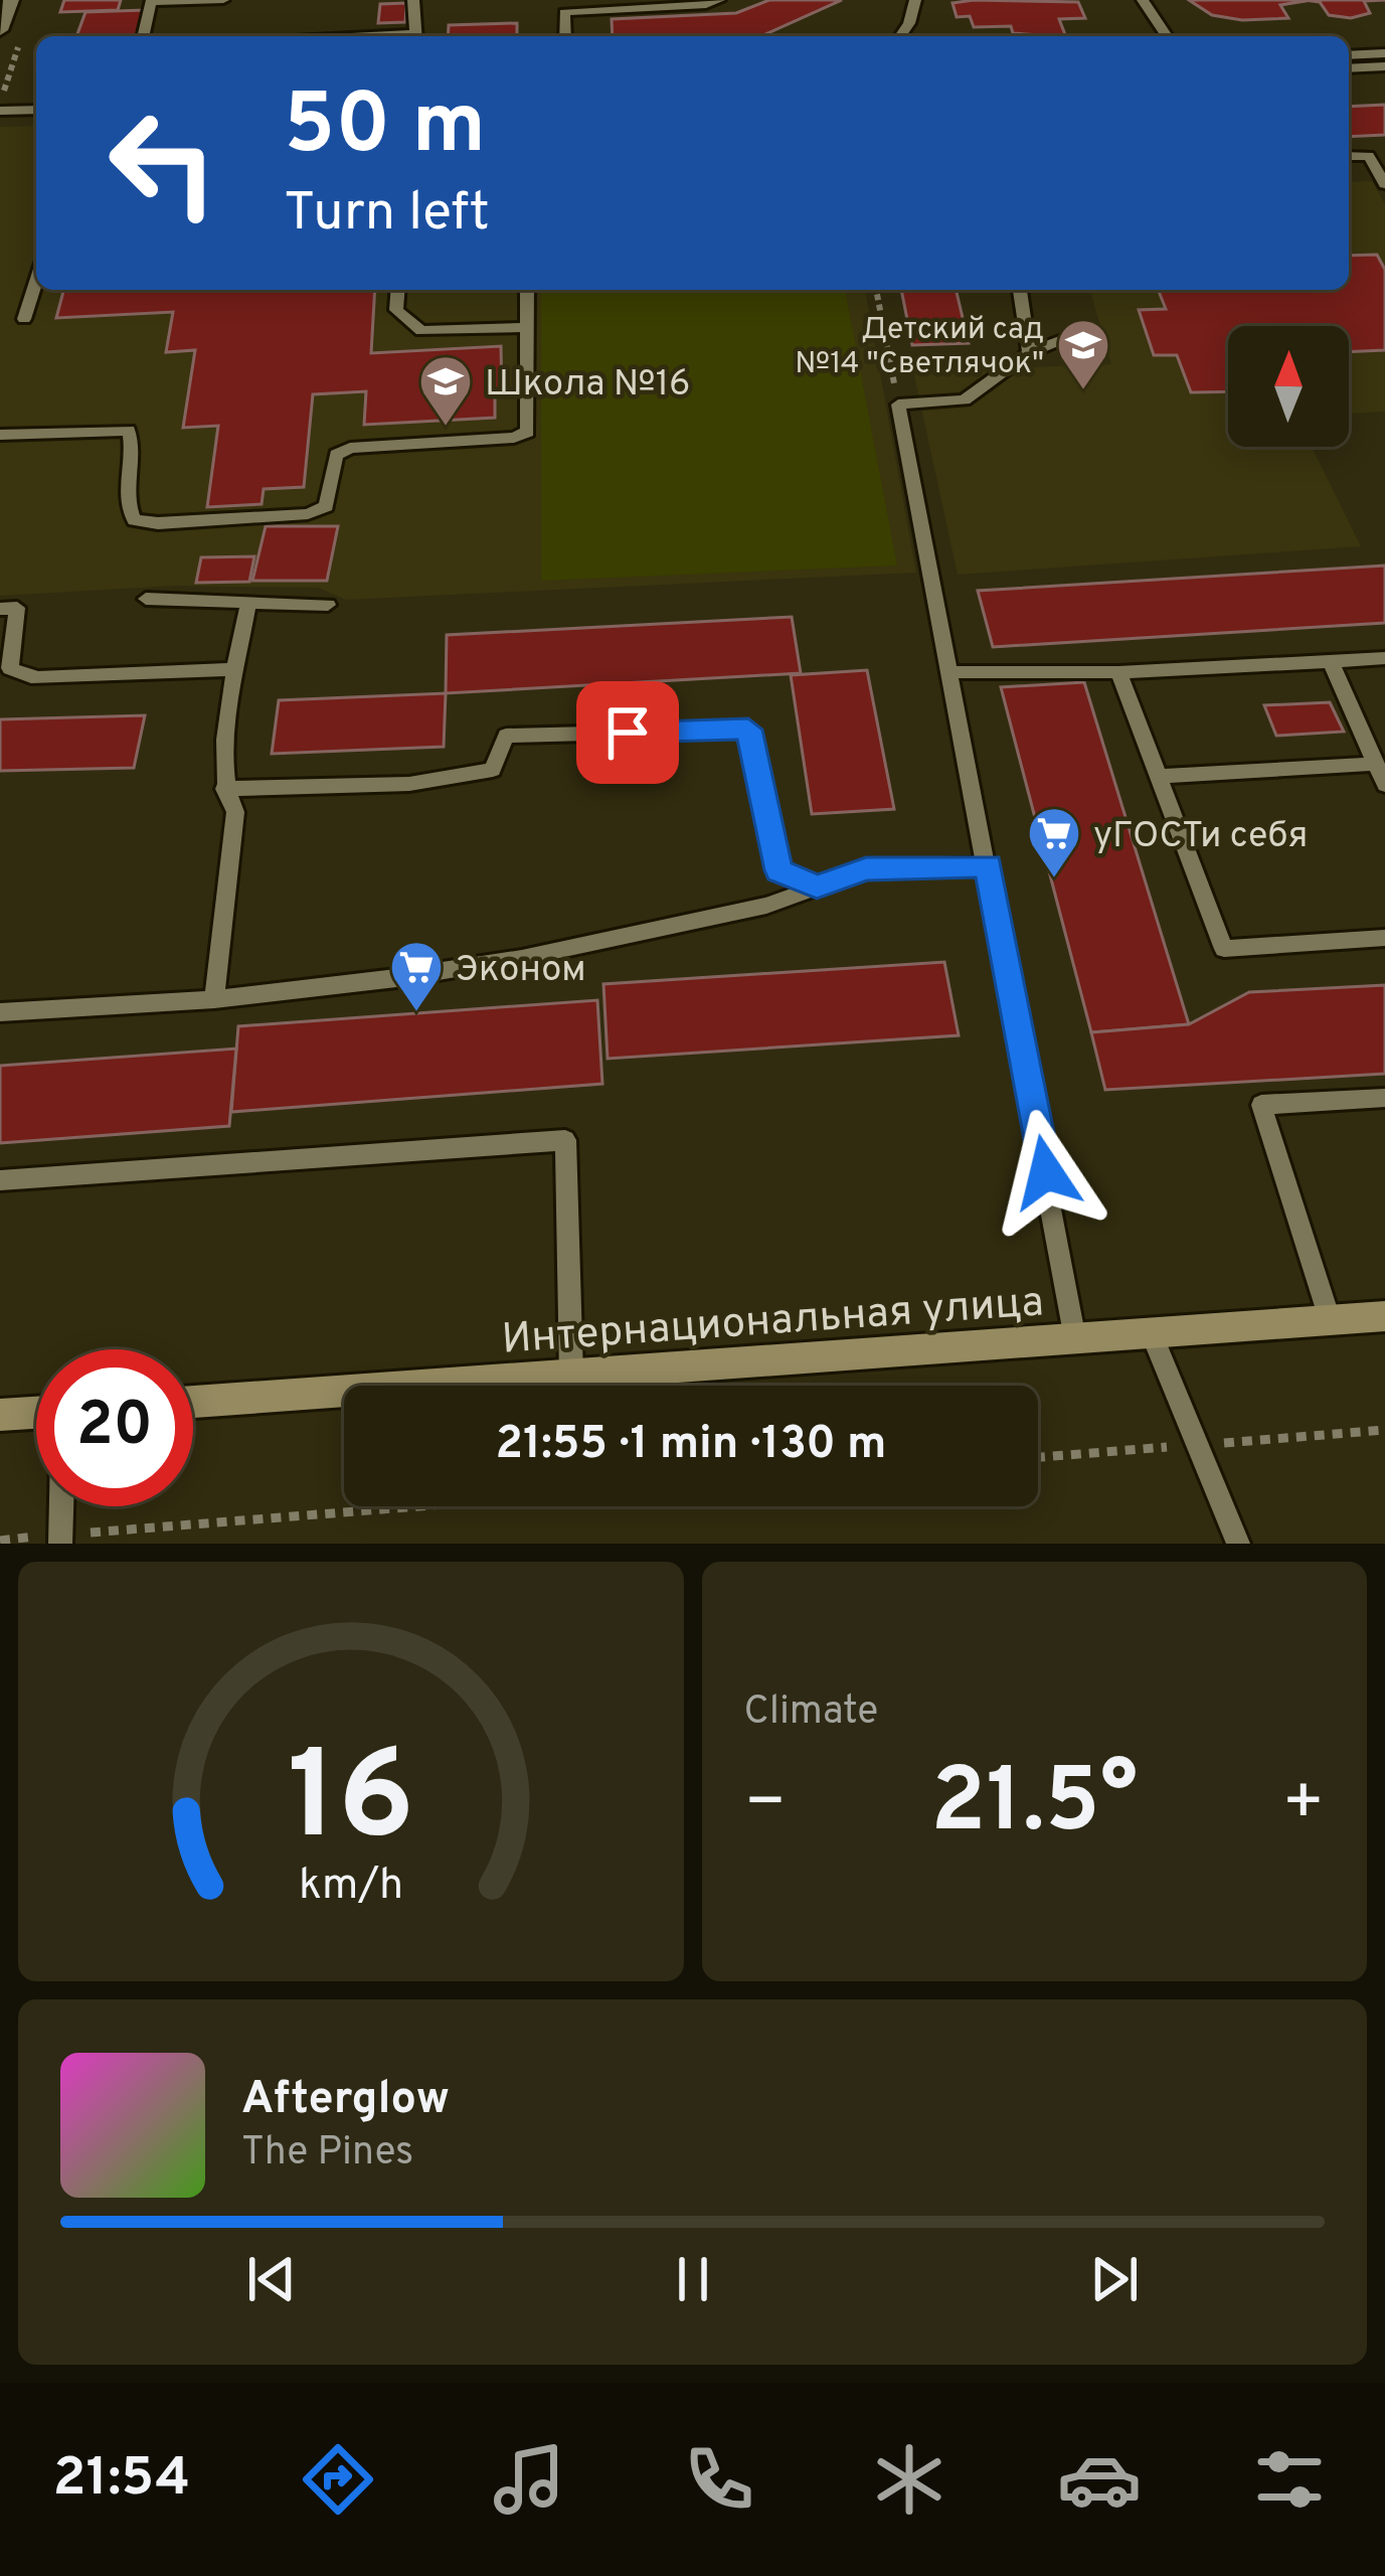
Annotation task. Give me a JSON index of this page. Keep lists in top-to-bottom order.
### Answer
{
  "streets": {
    "main road": ["Интернациональная улица"]
  },
  "places": {
    "school or university": ["Детский сад №14 \"Светлячок\"", "Школа №16"],
    "supermarket": ["уГОСТи себя", "Эконом"]
  },
  "north": "top",
  "page": {
    "turn": ["50 m", "Turn left"],
    "limit": "20",
    "trip": "21:55 · 1 min · 130 m",
    "tile": "Climate",
    "heat": ["−", "21.5°", "+"],
    "song": ["Afterglow", "The Pines"],
    "tabs": "21:54",
    "gauge": ["16", "km/h"]
  }
}
